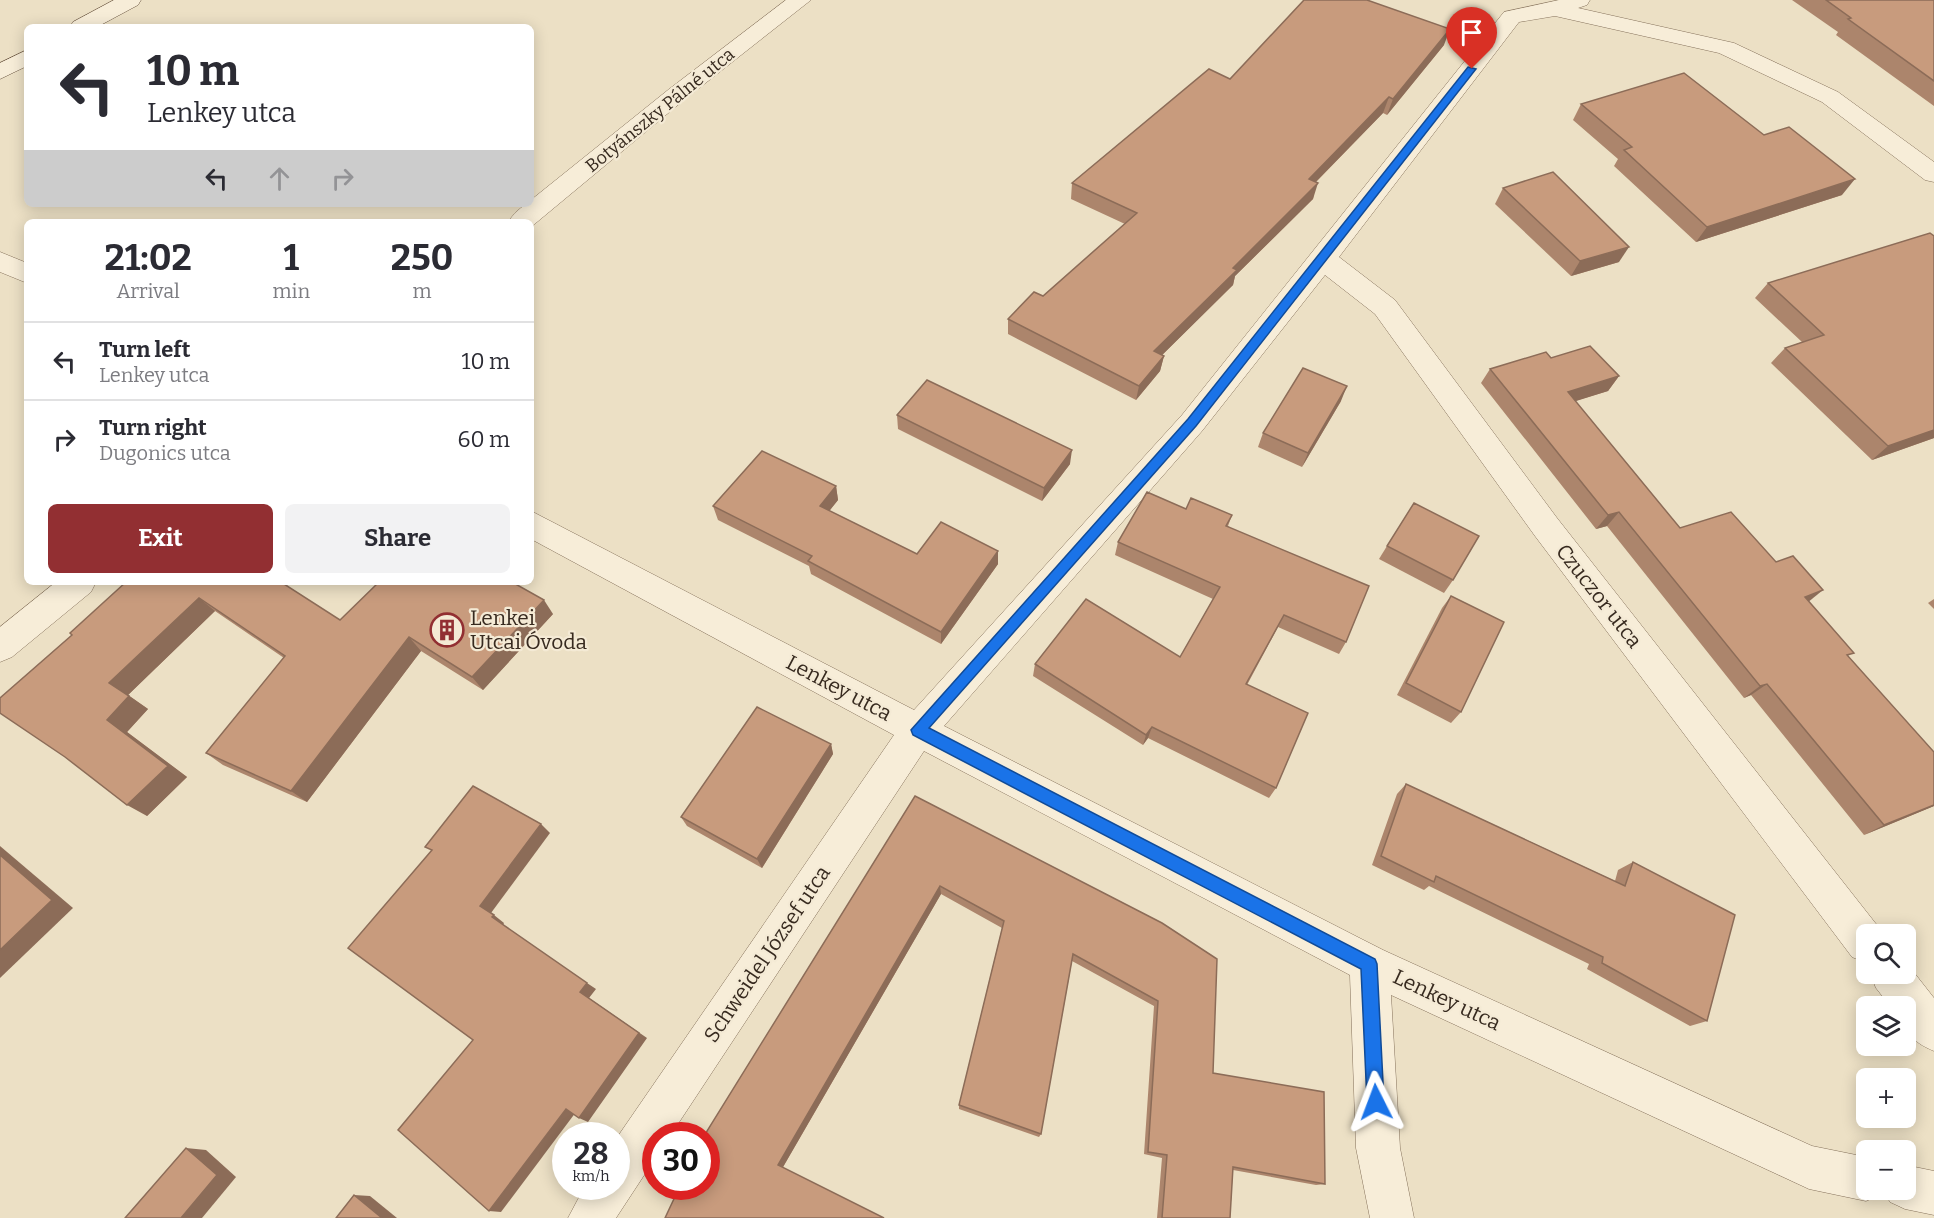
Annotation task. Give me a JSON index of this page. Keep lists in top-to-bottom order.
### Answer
{
  "streets": {
    "street": [
      "Botyánszky Pálné utca",
      "Czuczor utca",
      "Lenkey utca",
      "Schweidel József utca"
    ]
  },
  "crossings": [
    ["Czuczor utca", "Schweidel József utca"],
    ["Lenkey utca", "Schweidel József utca"]
  ],
  "places": {
    "building": ["Lenkei Utcai Óvoda"]
  },
  "page": {
    "turn": ["10 m", "Lenkey utca"],
    "eta": [
      "21:02",
      "Arrival",
      "1",
      "min",
      "250",
      "m"
    ],
    "list": [
      {
        "name": "Turn left",
        "note": "Lenkey utca",
        "value": "10 m"
      },
      {
        "name": "Turn right",
        "note": "Dugonics utca",
        "value": "60 m"
      }
    ],
    "buttons": ["Exit", "Share"],
    "map_buttons": ["+", "−"],
    "speed": "28 km/h",
    "limit": "30"
  }
}
